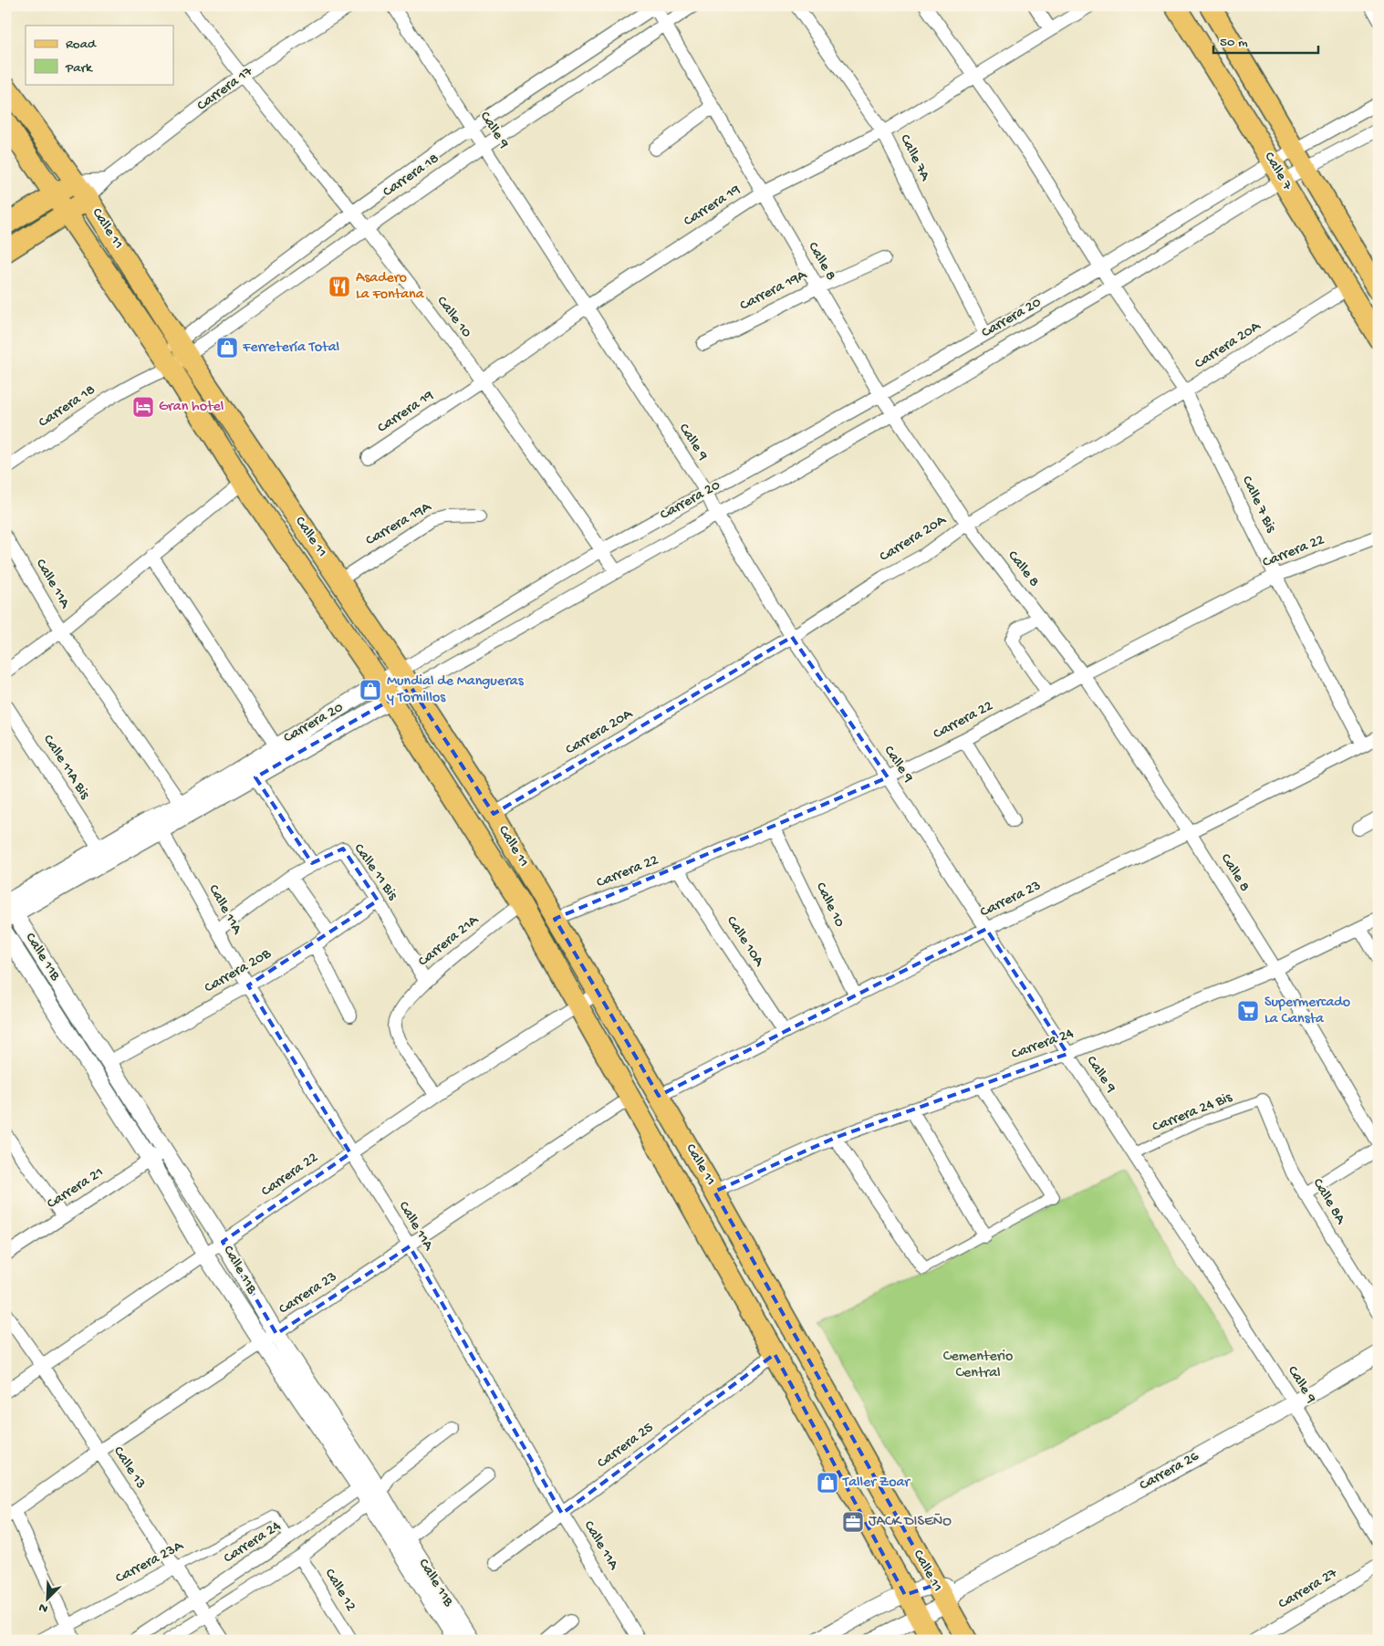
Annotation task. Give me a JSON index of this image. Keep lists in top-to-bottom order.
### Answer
{
  "streets": {
    "main road": ["Carrera 17", "Calle 7", "Calle 11"],
    "street": [
      "Calle 9",
      "Calle 7A",
      "Carrera 18",
      "Carrera 19",
      "Calle 8",
      "Carrera 19A",
      "Calle 10",
      "Carrera 20",
      "Carrera 20A",
      "Calle 7 Bis",
      "Carrera 22",
      "Calle 11A",
      "Calle 11A Bis",
      "Calle 11 Bis",
      "Carrera 23",
      "Carrera 21A",
      "Calle 10A",
      "Calle 11B",
      "Carrera 20B",
      "Carrera 24",
      "Carrera 24 Bis",
      "Carrera 21",
      "Calle 8A",
      "Carrera 25",
      "Calle 13",
      "Carrera 26",
      "Carrera 23A",
      "Carrera 27",
      "Calle 12"
    ]
  },
  "crossings": [
    ["Carrera 17", "Calle 11"],
    ["Carrera 17", "Calle 10"],
    ["Calle 9", "Carrera 18"],
    ["Calle 9", "Carrera 19"],
    ["Calle 9", "Carrera 20"],
    ["Calle 9", "Carrera 20A"],
    ["Calle 9", "Carrera 22"],
    ["Calle 9", "Carrera 23"],
    ["Calle 9", "Carrera 24"],
    ["Calle 9", "Carrera 24 Bis"],
    ["Calle 9", "Carrera 26"],
    ["Calle 7A", "Carrera 19"],
    ["Calle 7A", "Carrera 20"],
    ["Calle 7", "Carrera 20"],
    ["Calle 7", "Carrera 20A"],
    ["Carrera 18", "Calle 11"],
    ["Carrera 18", "Calle 8"],
    ["Carrera 18", "Calle 10"],
    ["Carrera 19", "Calle 8"],
    ["Carrera 19", "Calle 10"],
    ["Calle 11", "Carrera 19A"],
    ["Calle 11", "Carrera 20"],
    ["Calle 11", "Carrera 20A"],
    ["Calle 11", "Carrera 22"],
    ["Calle 11", "Carrera 23"],
    ["Calle 11", "Carrera 21A"],
    ["Calle 11", "Carrera 24"],
    ["Calle 11", "Carrera 25"],
    ["Calle 11", "Carrera 26"],
    ["Calle 8", "Carrera 19A"],
    ["Calle 8", "Carrera 20"],
    ["Calle 8", "Carrera 20A"],
    ["Calle 8", "Carrera 22"],
    ["Calle 8", "Carrera 23"],
    ["Calle 8", "Carrera 24"],
    ["Calle 10", "Carrera 20"],
    ["Calle 10", "Carrera 22"],
    ["Calle 10", "Carrera 23"],
    ["Carrera 20", "Calle 7 Bis"],
    ["Carrera 20", "Calle 11A"],
    ["Carrera 20", "Calle 11A Bis"],
    ["Carrera 20", "Calle 11B"],
    ["Carrera 20A", "Calle 7 Bis"],
    ["Calle 7 Bis", "Carrera 22"],
    ["Calle 7 Bis", "Carrera 23"],
    ["Carrera 22", "Calle 11A"],
    ["Carrera 22", "Carrera 21A"],
    ["Carrera 22", "Calle 10A"],
    ["Carrera 22", "Calle 11B"],
    ["Carrera 22", "Calle 13"],
    ["Calle 11A", "Carrera 23"],
    ["Calle 11A", "Carrera 20B"],
    ["Calle 11A", "Carrera 25"],
    ["Calle 11 Bis", "Carrera 21A"],
    ["Calle 11 Bis", "Carrera 20B"],
    ["Carrera 23", "Calle 10A"],
    ["Carrera 23", "Calle 11B"],
    ["Carrera 23", "Calle 13"],
    ["Calle 11B", "Carrera 20B"],
    ["Calle 11B", "Carrera 24"],
    ["Calle 11B", "Carrera 21"],
    ["Carrera 24", "Calle 13"],
    ["Carrera 24", "Carrera 23A"],
    ["Carrera 24 Bis", "Calle 8A"],
    ["Calle 13", "Carrera 23A"]
  ],
  "parks": ["Cementerio Central"],
  "places": {
    "restaurant": ["Asadero La Fontana"],
    "shop": ["Ferretería Total", "Mundial de Mangueras y Tornillos", "Taller Zoar"],
    "hotel": ["Gran hotel"],
    "supermarket": ["Supermercado La Cansta"],
    "office": ["JACK DISEÑO"]
  },
  "legend": ["Road", "Park"],
  "scale_bar": "50 m",
  "north": "bottom left"
}
